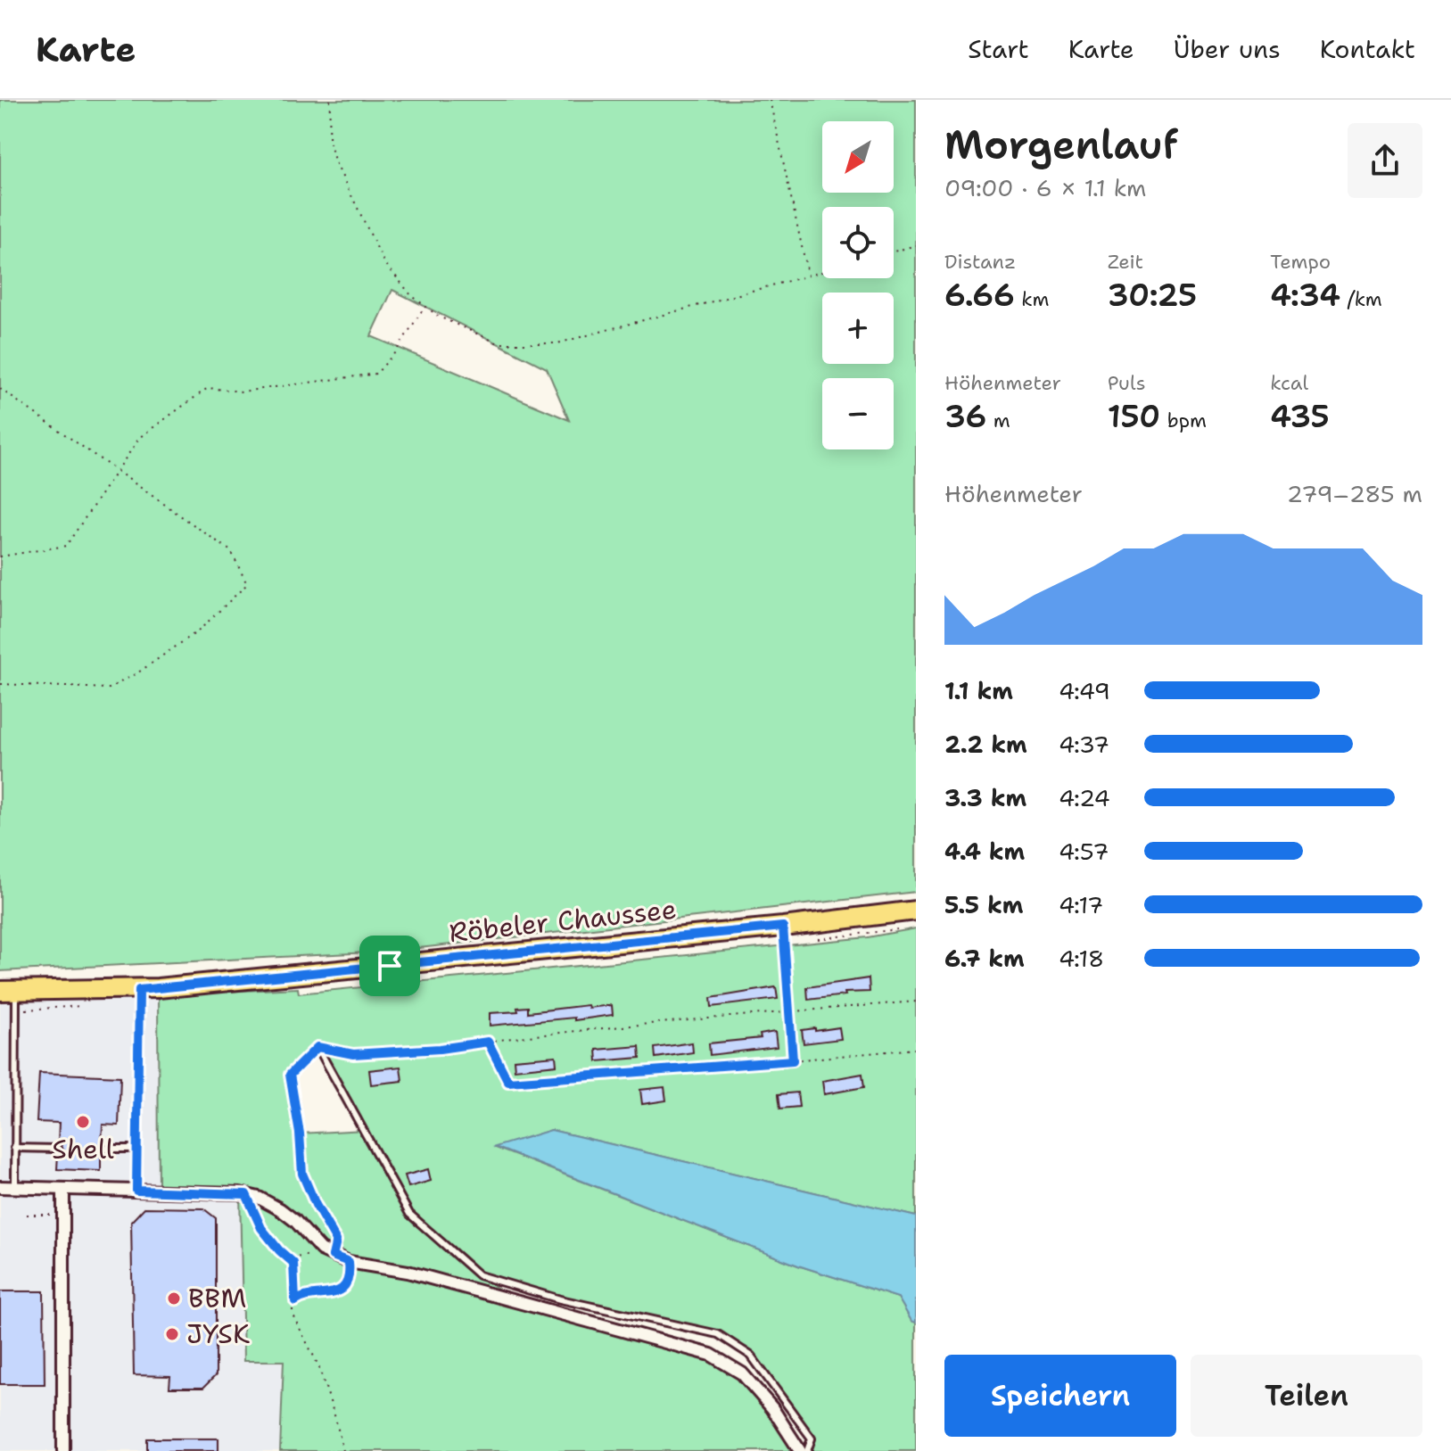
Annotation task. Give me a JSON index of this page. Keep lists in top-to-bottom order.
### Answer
{
  "streets": {
    "main road": ["Röbeler Chaussee"]
  },
  "places": ["Shell", "BBM", "JYSK"],
  "north": "bottom left",
  "page": {
    "header": "Karte",
    "nav": [
      "Start",
      "Karte",
      "Über uns",
      "Kontakt"
    ],
    "heading": ["Morgenlauf", "09:00 · 6 × 1.1 km"],
    "map_buttons": ["+", "−"],
    "stats": [
      ["Distanz", "6.66 km"],
      ["Zeit", "30:25"],
      ["Tempo", "4:34 /km"],
      ["Höhenmeter", "36 m"],
      ["Puls", "150 bpm"],
      ["kcal", "435"]
    ],
    "chart": ["Höhenmeter", "279–285 m"],
    "list": [
      {
        "name": "1.1 km",
        "note": "4:49"
      },
      {
        "name": "2.2 km",
        "note": "4:37"
      },
      {
        "name": "3.3 km",
        "note": "4:24"
      },
      {
        "name": "4.4 km",
        "note": "4:57"
      },
      {
        "name": "5.5 km",
        "note": "4:17"
      },
      {
        "name": "6.7 km",
        "note": "4:18"
      }
    ],
    "buttons": ["Speichern", "Teilen"]
  }
}
